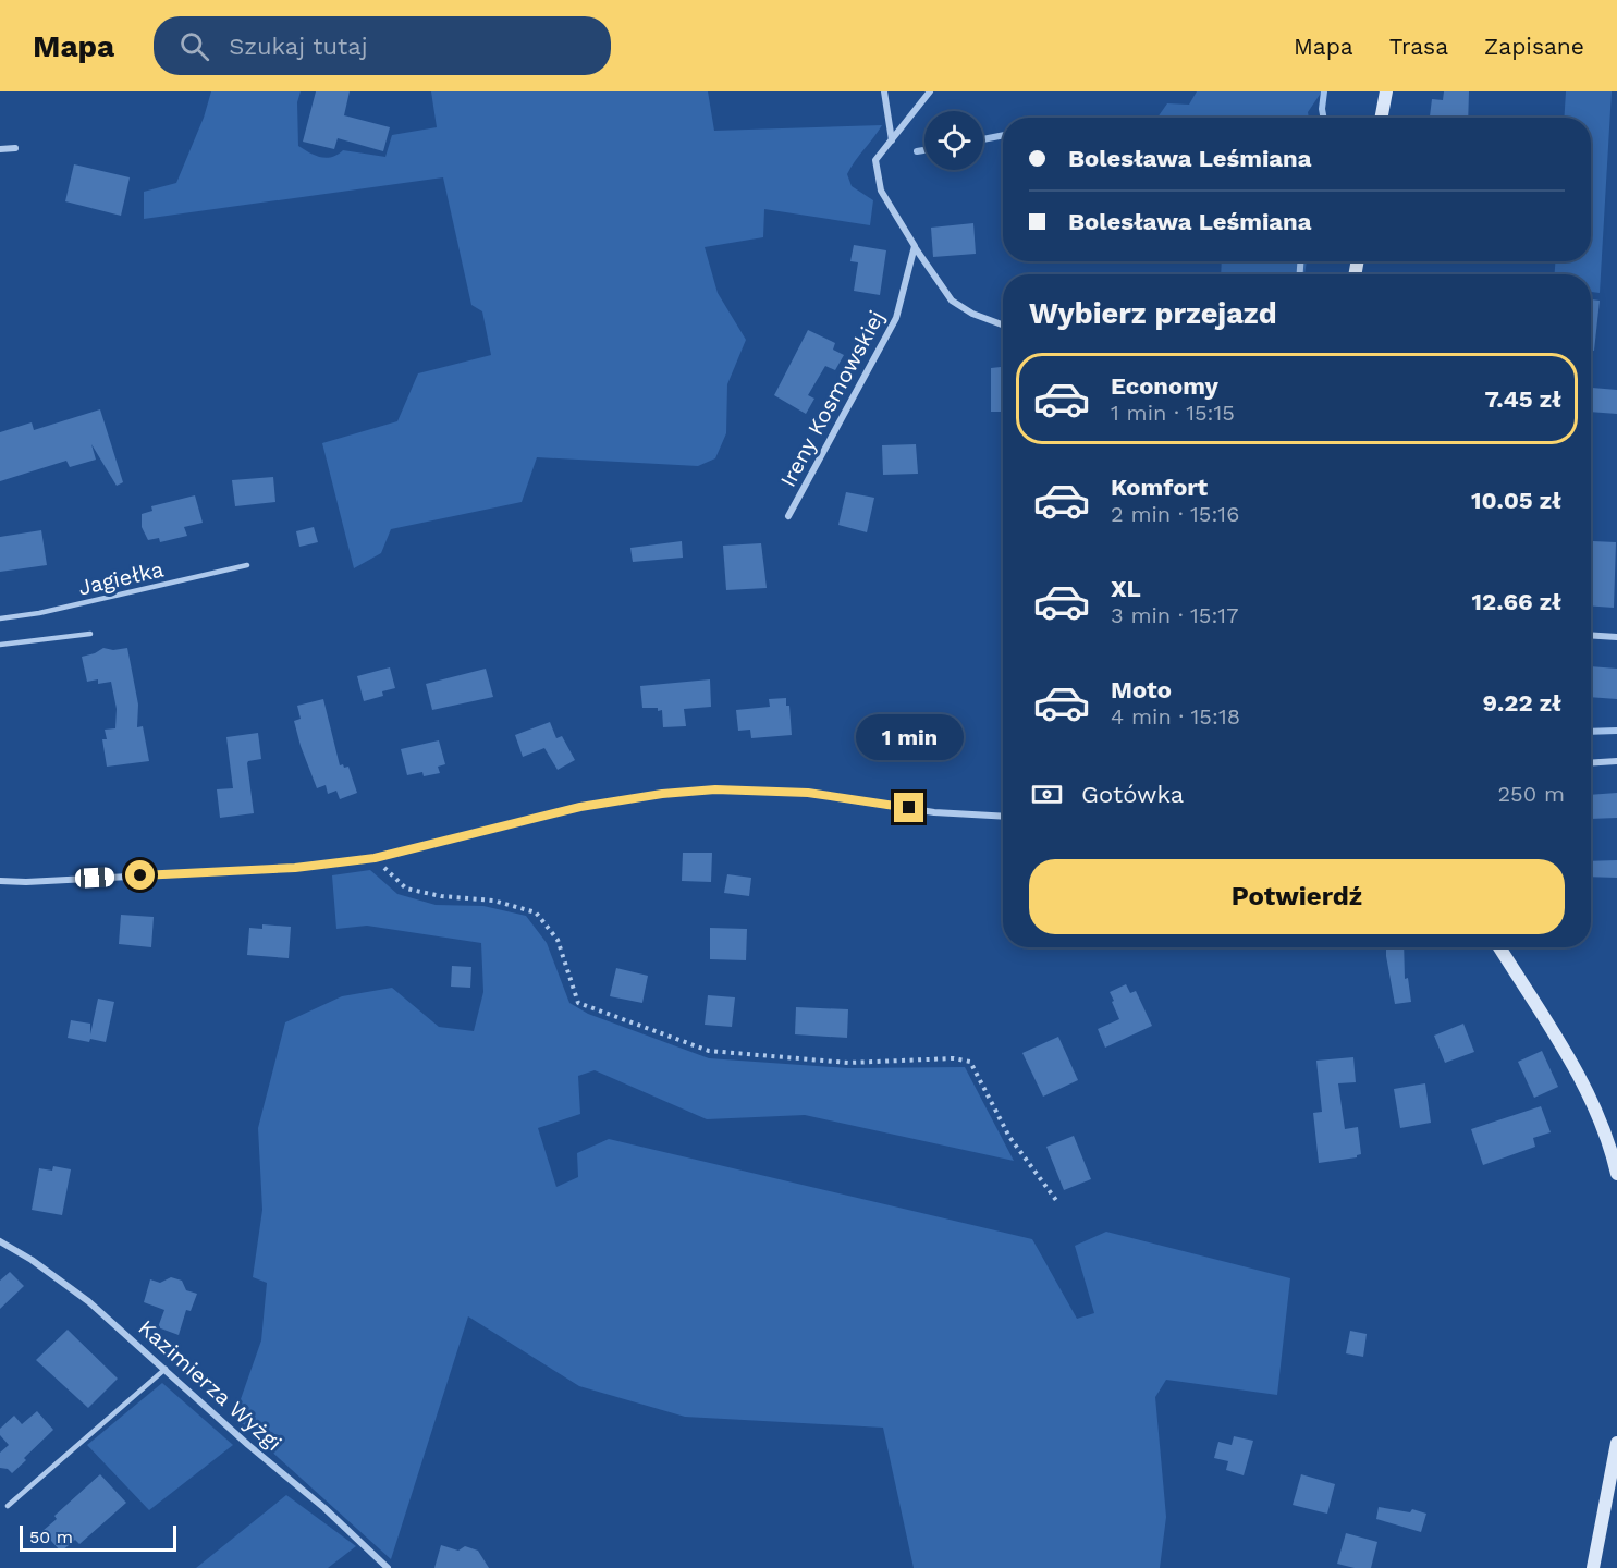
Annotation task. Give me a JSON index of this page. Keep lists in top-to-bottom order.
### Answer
{
  "streets": {
    "street": ["Ireny Kosmowskiej", "Kazimierza Wyżgi"],
    "lane": ["Jagiełka"]
  },
  "scale_bar": "50 m",
  "page": {
    "header": "Mapa",
    "search": "Szukaj tutaj",
    "nav": ["Mapa", "Trasa", "Zapisane"],
    "banner": ["Bolesława Leśmiana", "Bolesława Leśmiana"],
    "heading": "Wybierz przejazd",
    "list": [
      {
        "name": "Economy",
        "note": "1 min · 15:15",
        "value": "7.45 zł"
      },
      {
        "name": "Komfort",
        "note": "2 min · 15:16",
        "value": "10.05 zł"
      },
      {
        "name": "XL",
        "note": "3 min · 15:17",
        "value": "12.66 zł"
      },
      {
        "name": "Moto",
        "note": "4 min · 15:18",
        "value": "9.22 zł"
      }
    ],
    "bubble": "1 min",
    "pay": ["Gotówka", "250 m"],
    "buttons": "Potwierdź",
    "scale": "50 m"
  }
}
